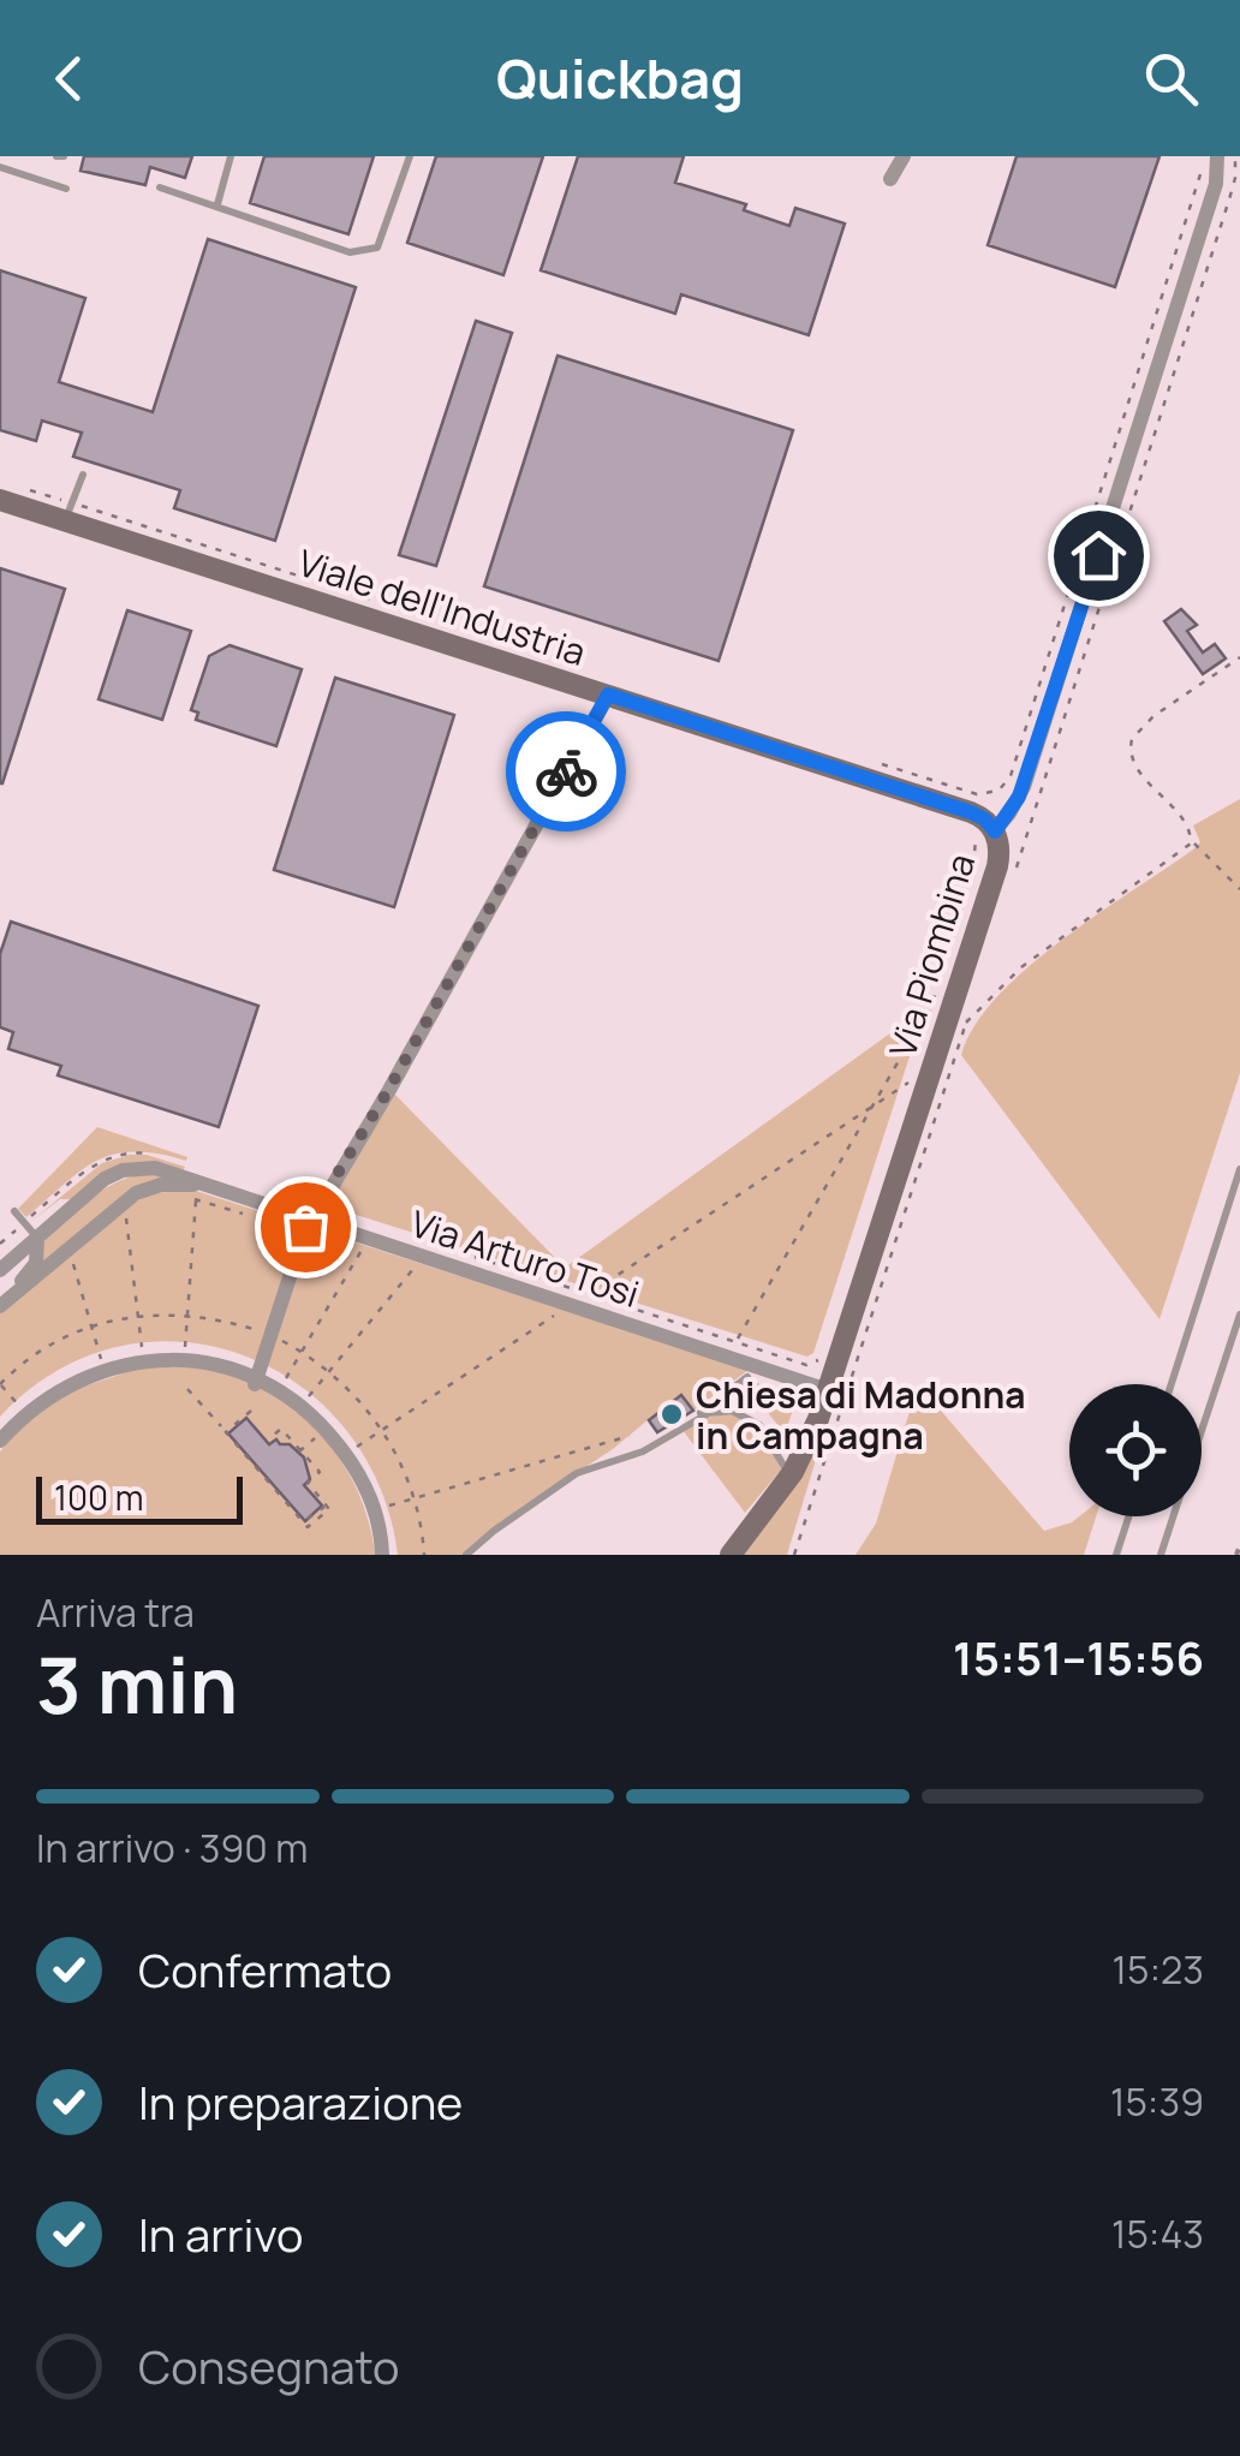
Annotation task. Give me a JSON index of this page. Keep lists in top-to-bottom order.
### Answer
{
  "streets": {
    "street": ["Viale dell'Industria", "Via Piombina", "Via Arturo Tosi"]
  },
  "crossings": [
    ["Viale dell'Industria", "Via Piombina"],
    ["Via Piombina", "Via Arturo Tosi"]
  ],
  "places": ["Chiesa di Madonna in Campagna"],
  "scale_bar": "100 m",
  "page": {
    "header": "Quickbag",
    "scale": "100 m",
    "heading": ["3 min", "Arriva tra", "15:51–15:56"],
    "bar": "In arrivo · 390 m",
    "list": [
      ["Confermato", "15:23"],
      ["In preparazione", "15:39"],
      ["In arrivo", "15:43"],
      "Consegnato"
    ]
  }
}
